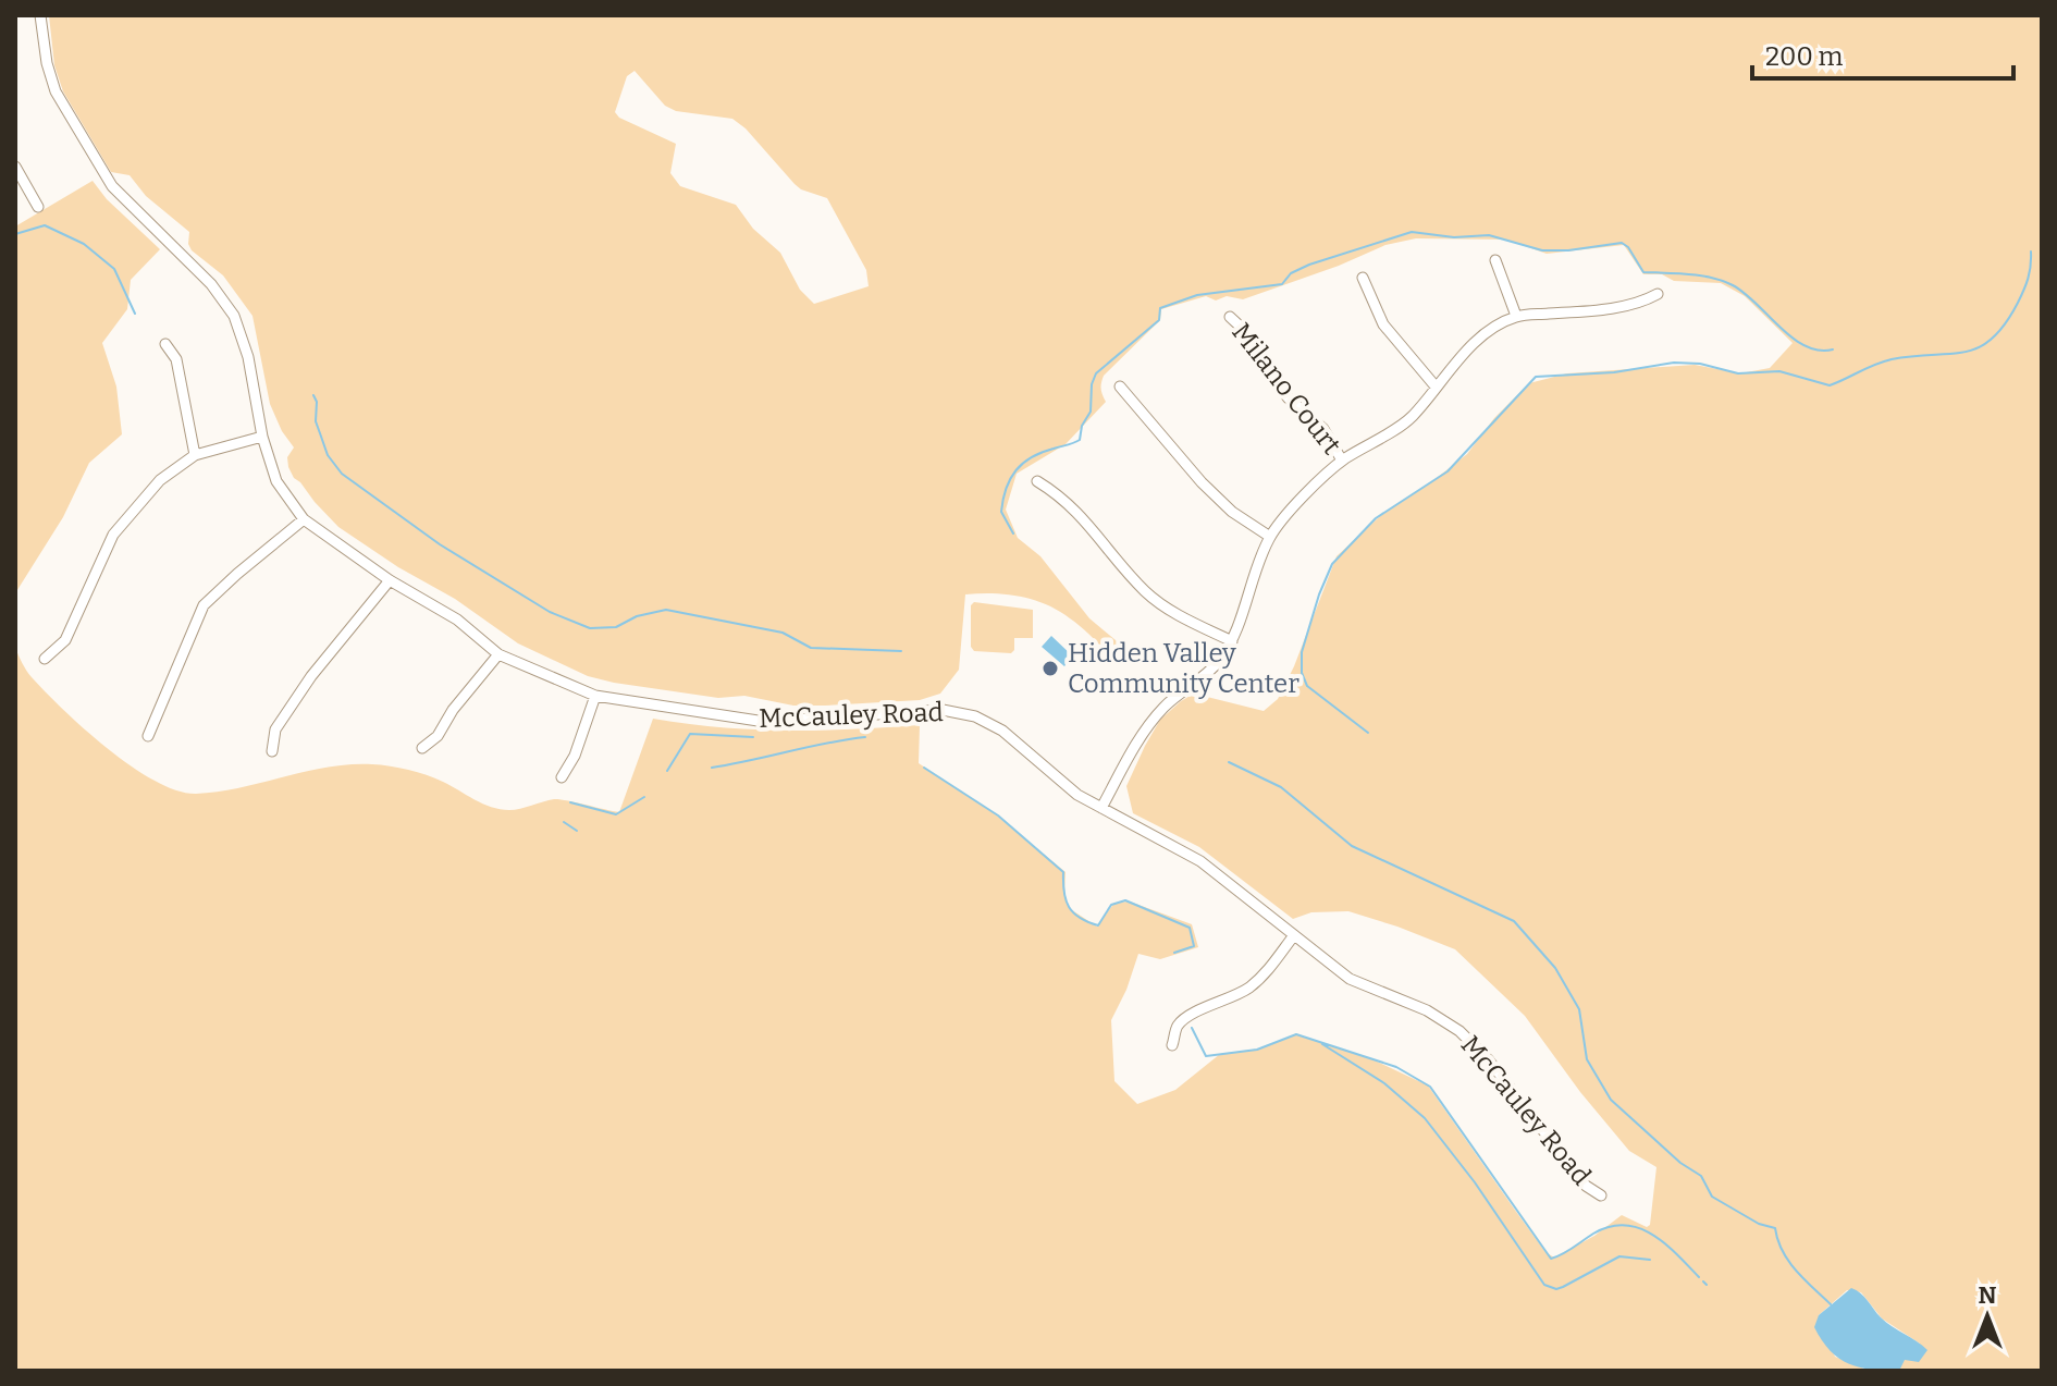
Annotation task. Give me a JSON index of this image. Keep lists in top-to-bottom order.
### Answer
{
  "streets": {
    "street": ["Milano Court", "McCauley Road"]
  },
  "places": ["Hidden Valley Community Center"],
  "scale_bar": "200 m",
  "north": "top"
}
